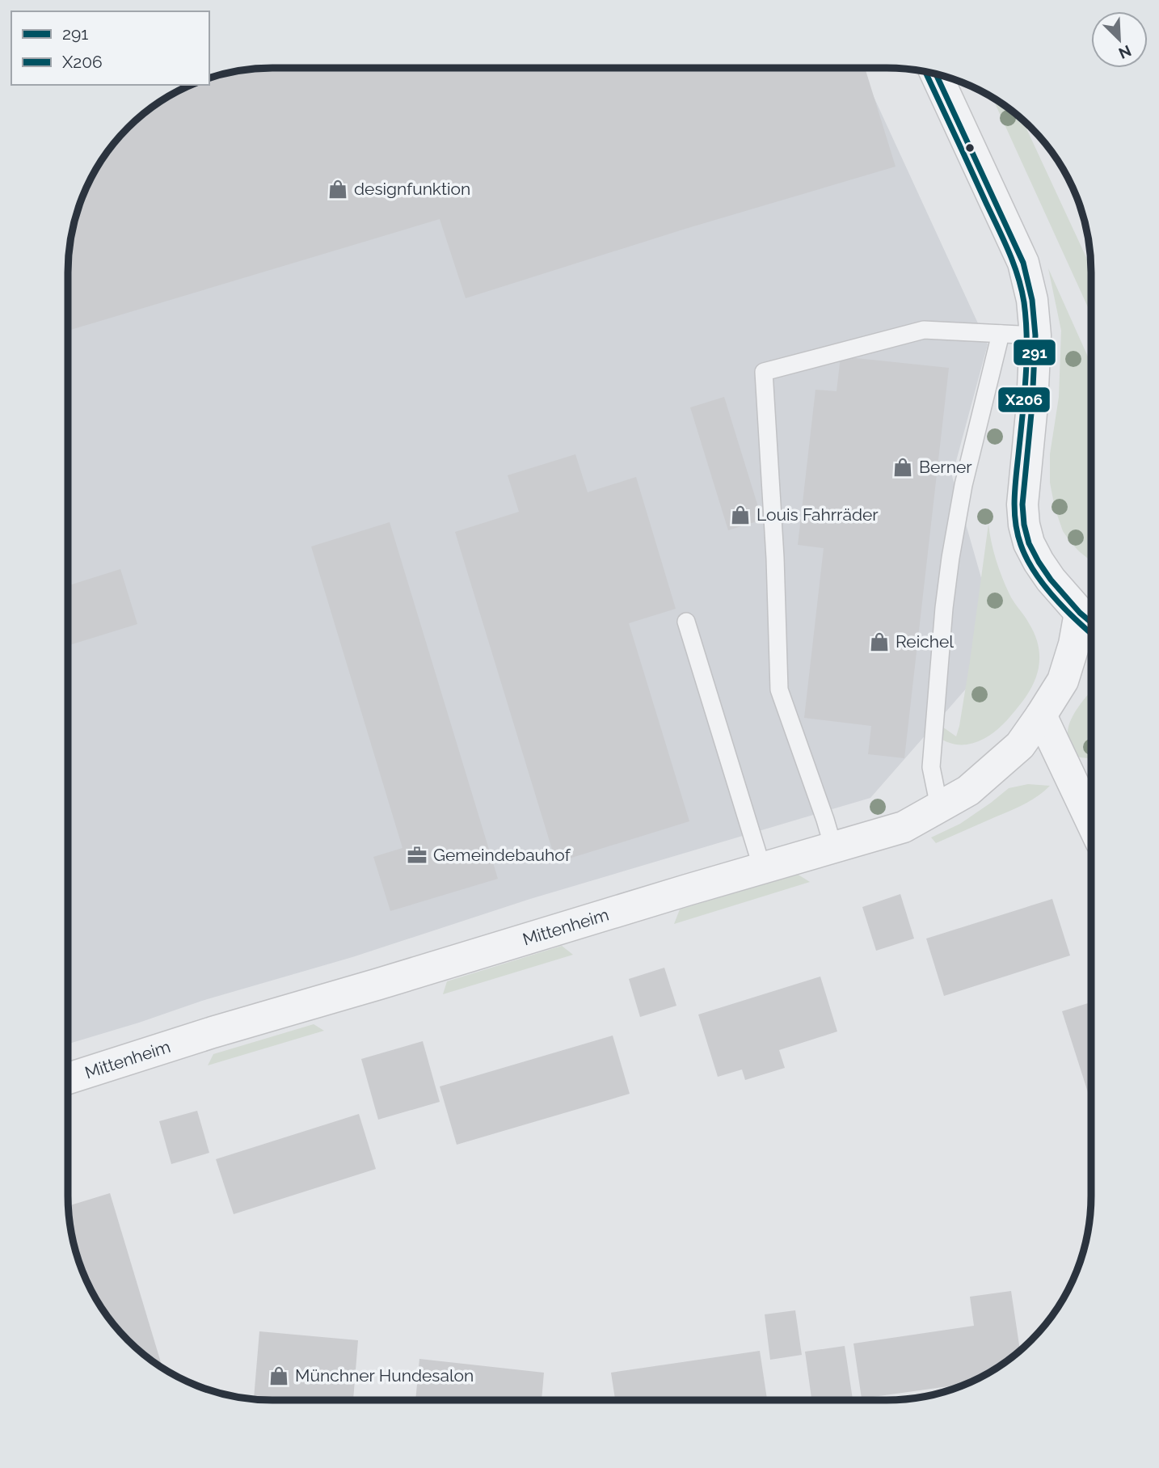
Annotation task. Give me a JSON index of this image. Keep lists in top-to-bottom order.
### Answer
{
  "streets": {
    "street": ["Mittenheim"]
  },
  "places": {
    "shop": [
      "designfunktion",
      "Berner",
      "Louis Fahrräder",
      "Reichel",
      "Münchner Hundesalon"
    ],
    "office": ["Gemeindebauhof"]
  },
  "lines": ["transit line X206", "transit line 291"],
  "legend": ["291", "X206"],
  "north": "bottom right"
}
